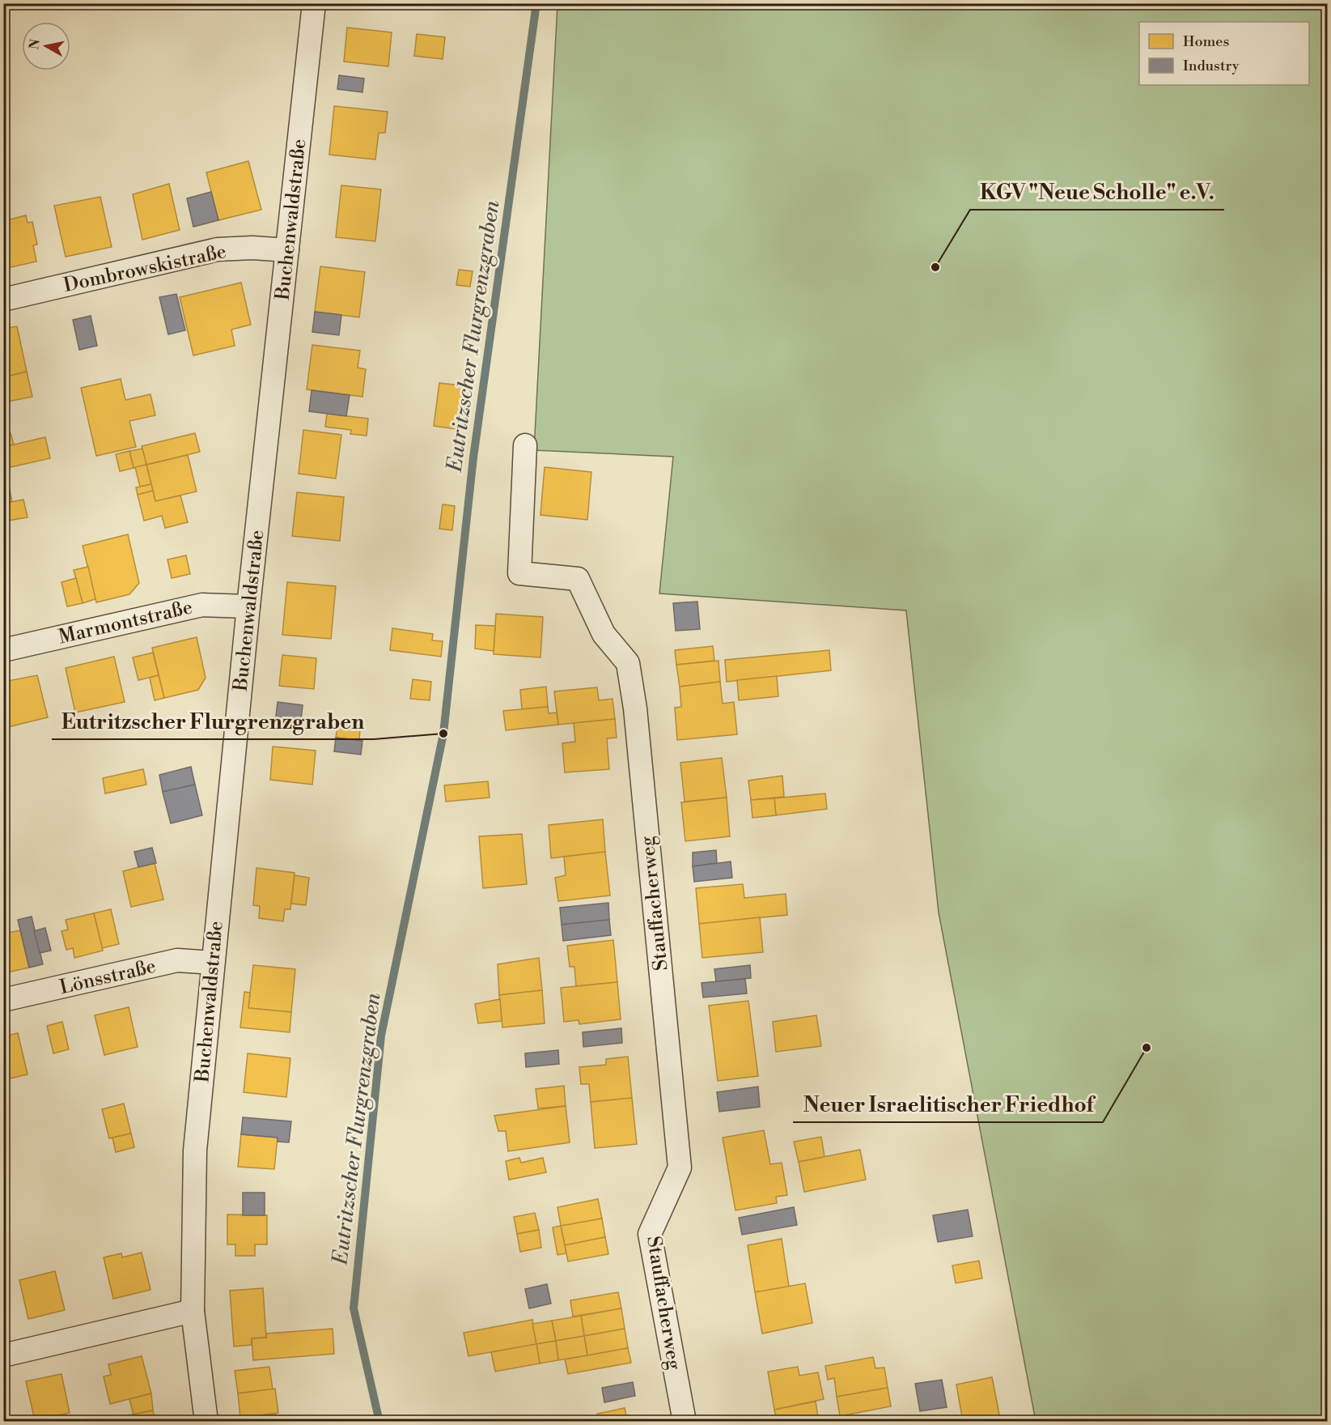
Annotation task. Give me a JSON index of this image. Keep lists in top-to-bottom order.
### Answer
{
  "streets": {
    "street": [
      "Buchenwaldstraße",
      "Dombrowskistraße",
      "Marmontstraße",
      "Stauffacherweg",
      "Lönsstraße"
    ]
  },
  "crossings": [
    ["Buchenwaldstraße", "Dombrowskistraße"],
    ["Buchenwaldstraße", "Marmontstraße"],
    ["Buchenwaldstraße", "Lönsstraße"]
  ],
  "water": ["Eutritzscher Flurgrenzgraben"],
  "places": ["KGV \"Neue Scholle\" e.V.", "Eutritzscher Flurgrenzgraben", "Neuer Israelitischer Friedhof"],
  "legend": ["Homes", "Industry"],
  "north": "left"
}
